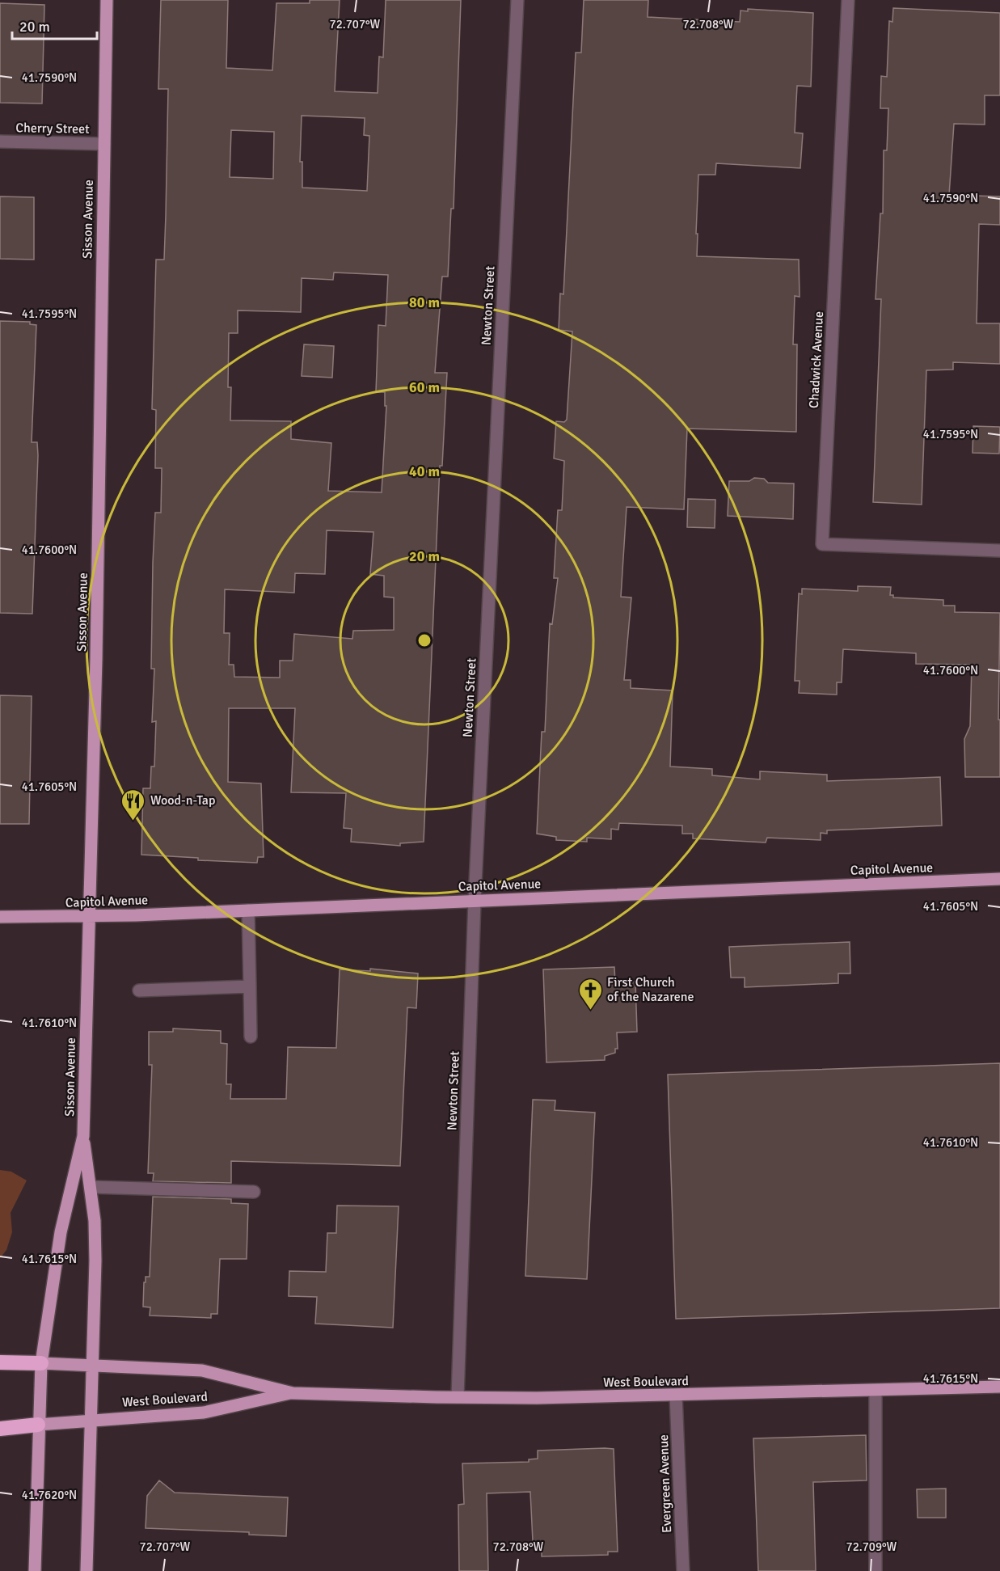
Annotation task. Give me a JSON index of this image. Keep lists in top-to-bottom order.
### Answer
{
  "streets": {
    "main road": ["Sisson Avenue", "Capitol Avenue", "West Boulevard"],
    "street": [
      "Cherry Street",
      "Newton Street",
      "Chadwick Avenue",
      "Evergreen Avenue"
    ]
  },
  "crossings": [
    ["Cherry Street", "Sisson Avenue"],
    ["Sisson Avenue", "Capitol Avenue"],
    ["Sisson Avenue", "West Boulevard"],
    ["Newton Street", "Capitol Avenue"],
    ["Newton Street", "West Boulevard"],
    ["West Boulevard", "Evergreen Avenue"]
  ],
  "places": {
    "restaurant": ["Wood-n-Tap"],
    "church": ["First Church of the Nazarene"]
  },
  "scale_bar": "20 m",
  "coordinates": [
    "72.707°W",
    "72.708°W",
    "41.7590°N",
    "41.7595°N",
    "41.7600°N",
    "41.7605°N",
    "41.7610°N",
    "41.7615°N",
    "41.7620°N",
    "72.709°W"
  ],
  "rings": [
    "80 m",
    "60 m",
    "40 m",
    "20 m"
  ]
}
